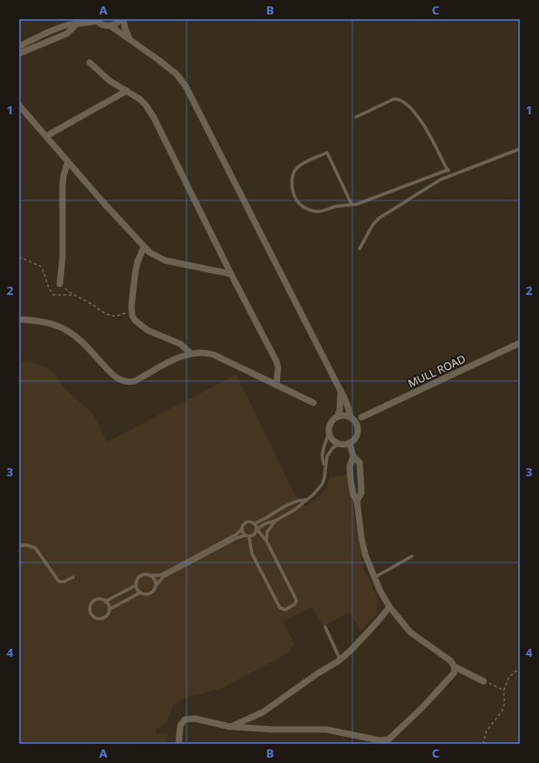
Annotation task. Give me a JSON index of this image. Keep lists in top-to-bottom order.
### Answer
{
  "streets": {
    "street": ["MULL ROAD"]
  },
  "grid": {
    "columns": ["A", "B", "C"],
    "rows": [
      "1",
      "2",
      "3",
      "4"
    ]
  }
}
